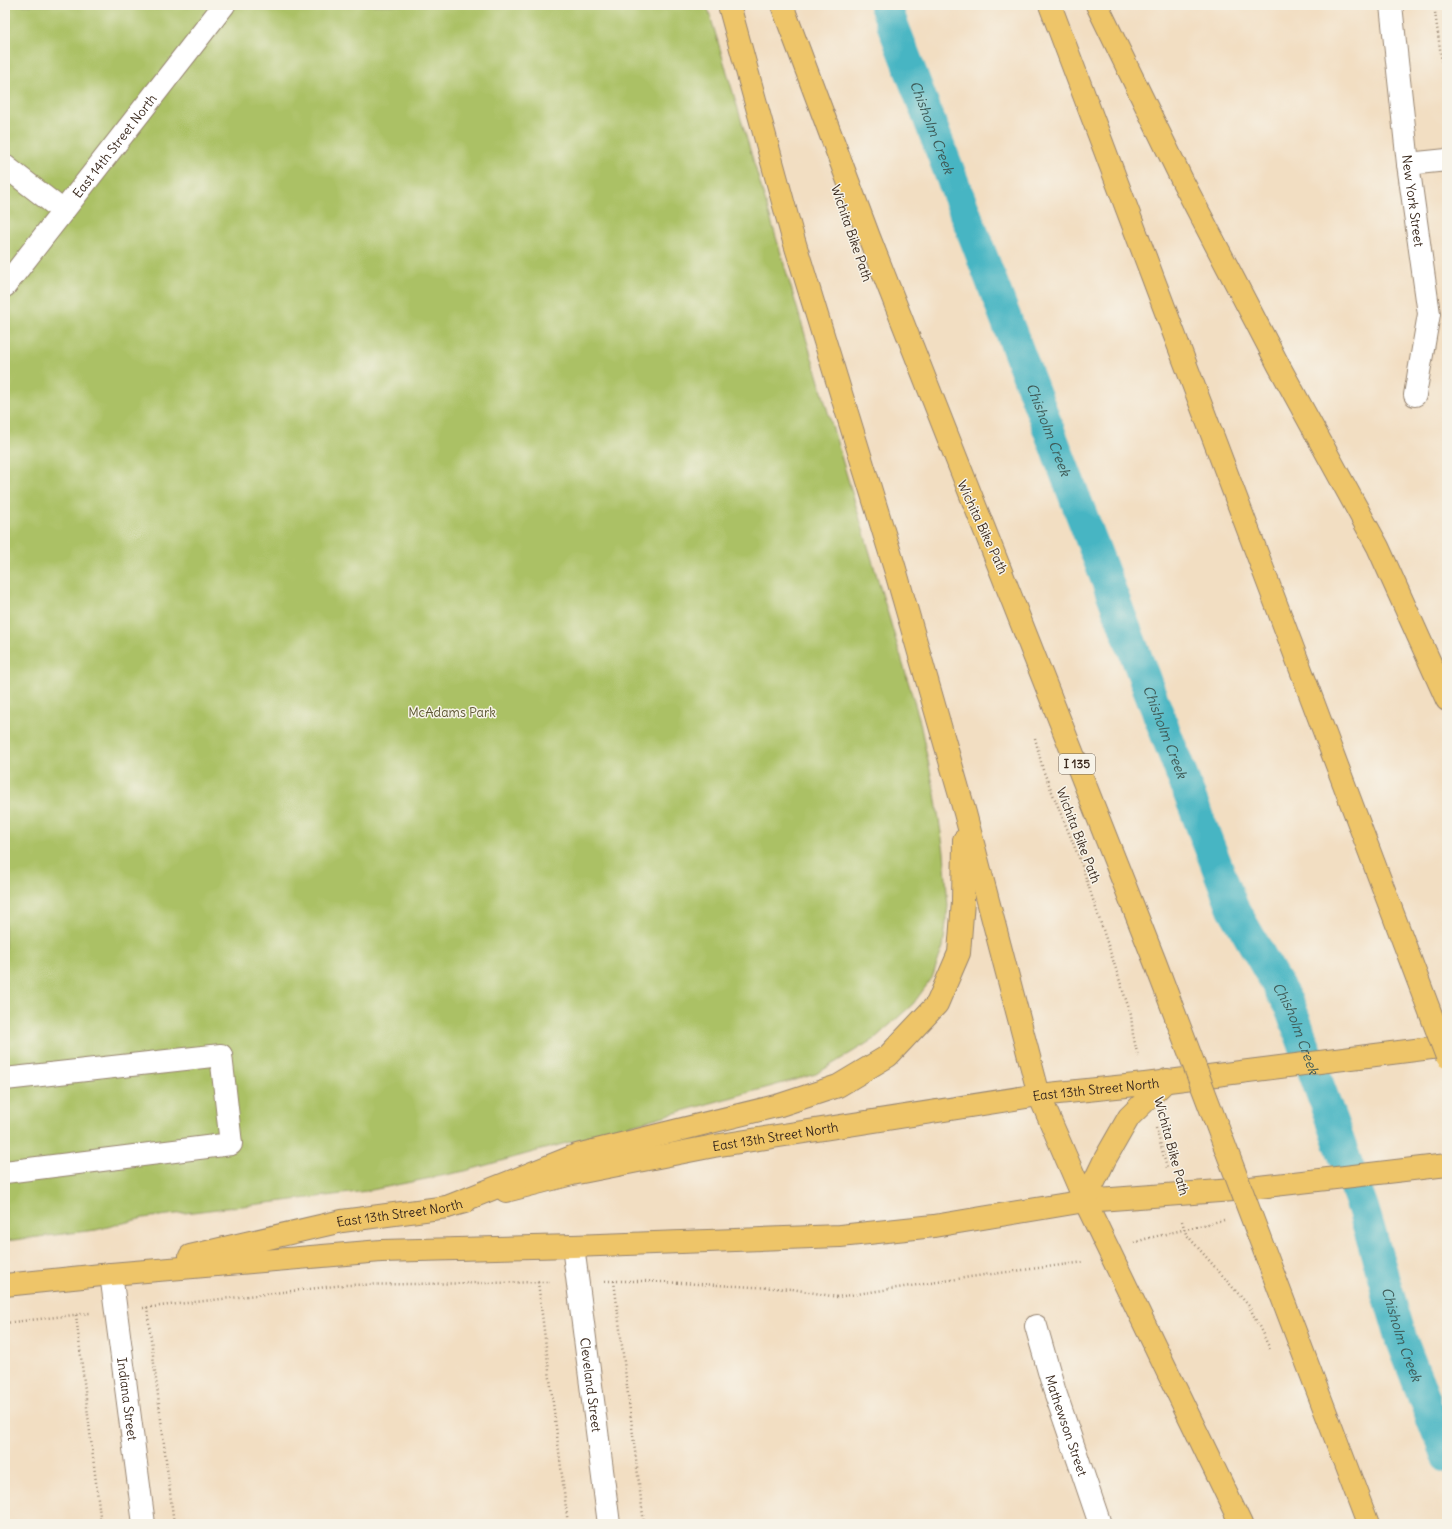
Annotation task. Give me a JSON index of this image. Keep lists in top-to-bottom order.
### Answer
{
  "streets": {
    "main road": ["I 135", "East 13th Street North"],
    "street": [
      "East 14th Street North",
      "New York Street",
      "Cleveland Street",
      "Indiana Street",
      "Mathewson Street"
    ],
    "path": ["Wichita Bike Path"]
  },
  "crossings": [
    ["Wichita Bike Path", "East 13th Street North"],
    ["East 13th Street North", "Cleveland Street"],
    ["East 13th Street North", "Indiana Street"]
  ],
  "water": ["Chisholm Creek"],
  "parks": ["McAdams Park"]
}
